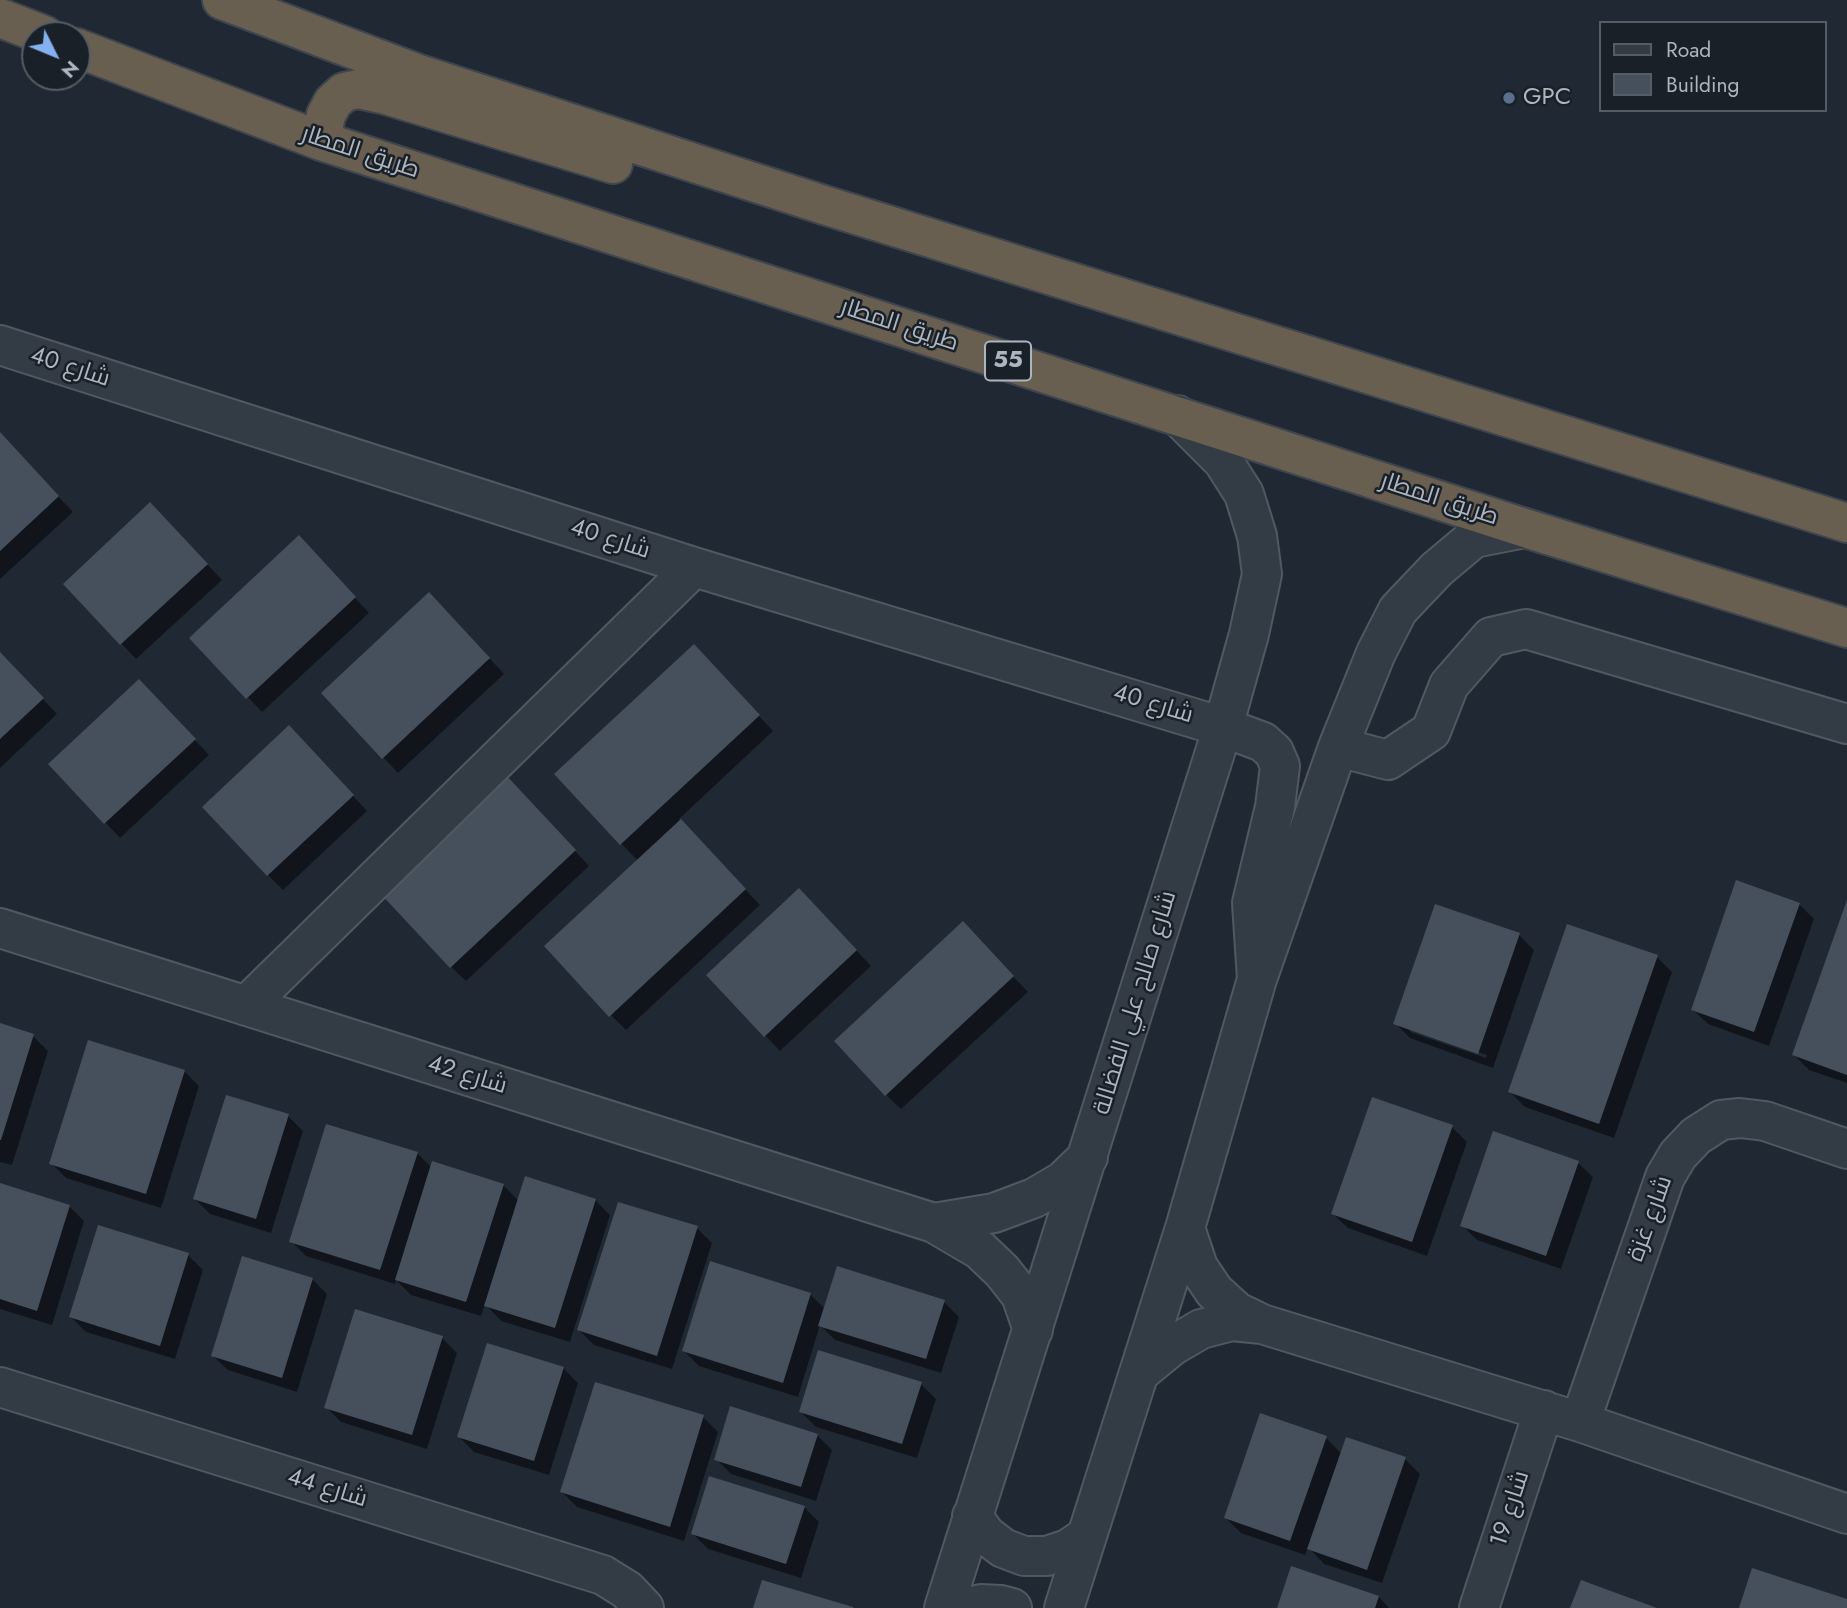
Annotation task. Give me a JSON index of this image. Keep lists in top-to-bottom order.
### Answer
{
  "streets": {
    "highway": ["طريق المطار", "55"],
    "street": [
      "شارع 40",
      "شارع صالح علي الفضالة",
      "شارع 42",
      "شارع غزة",
      "شارع 44",
      "شارع 19"
    ]
  },
  "crossings": [
    ["طريق المطار", "شارع صالح علي الفضالة"],
    ["شارع 40", "شارع صالح علي الفضالة"],
    ["شارع صالح علي الفضالة", "شارع 42"]
  ],
  "places": ["GPC"],
  "legend": ["Road", "Building"],
  "north": "bottom right"
}
